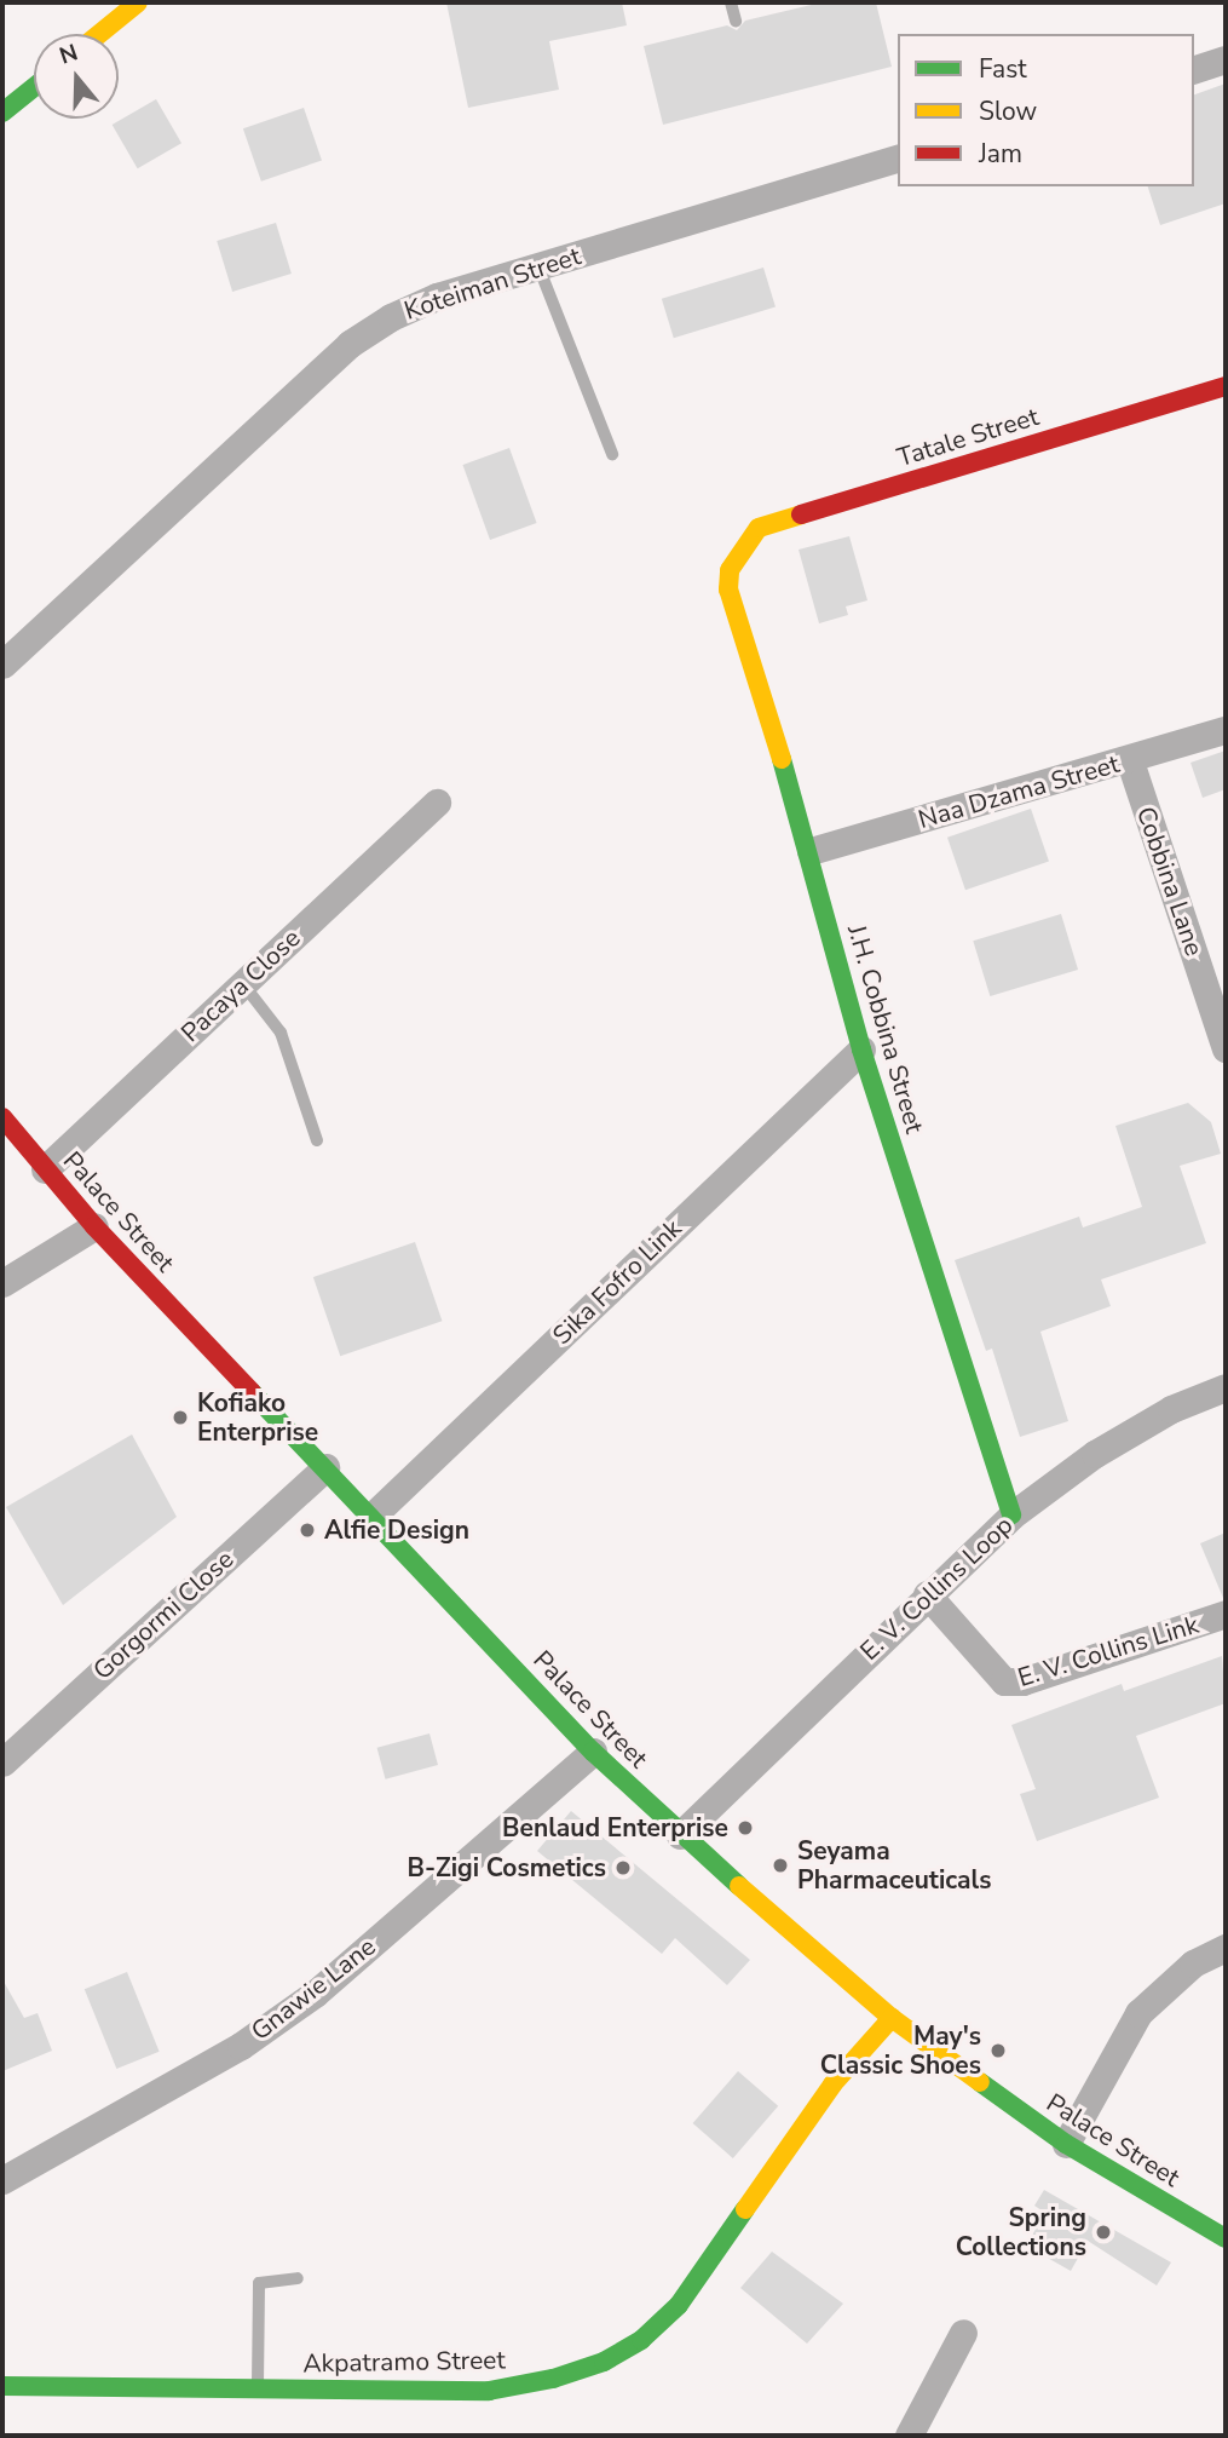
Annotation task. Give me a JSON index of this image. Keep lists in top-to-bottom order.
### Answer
{
  "streets": {
    "street": [
      "Koteiman Street",
      "Tatale Street",
      "Naa Dzama Street",
      "Cobbina Lane",
      "Pacaya Close",
      "J.H. Cobbina Street",
      "Palace Street",
      "Sika Fofro Link",
      "E. V. Collins Loop",
      "Gorgormi Close",
      "E. V. Collins Link",
      "Gnawie Lane",
      "Akpatramo Street"
    ]
  },
  "crossings": [
    ["Tatale Street", "J.H. Cobbina Street"],
    ["Naa Dzama Street", "Cobbina Lane"],
    ["Naa Dzama Street", "J.H. Cobbina Street"],
    ["Pacaya Close", "Palace Street"],
    ["J.H. Cobbina Street", "Sika Fofro Link"],
    ["J.H. Cobbina Street", "E. V. Collins Loop"],
    ["Palace Street", "Sika Fofro Link"],
    ["Palace Street", "E. V. Collins Loop"],
    ["Palace Street", "Gorgormi Close"],
    ["Palace Street", "Gnawie Lane"],
    ["Palace Street", "Akpatramo Street"],
    ["E. V. Collins Loop", "E. V. Collins Link"]
  ],
  "places": [
    "Kofiako Enterprise",
    "Alfie Design",
    "Benlaud Enterprise",
    "Seyama Pharmaceuticals",
    "B-Zigi Cosmetics",
    "May's Classic Shoes",
    "Spring Collections"
  ],
  "legend": ["Fast", "Slow", "Jam"],
  "north": "top"
}
